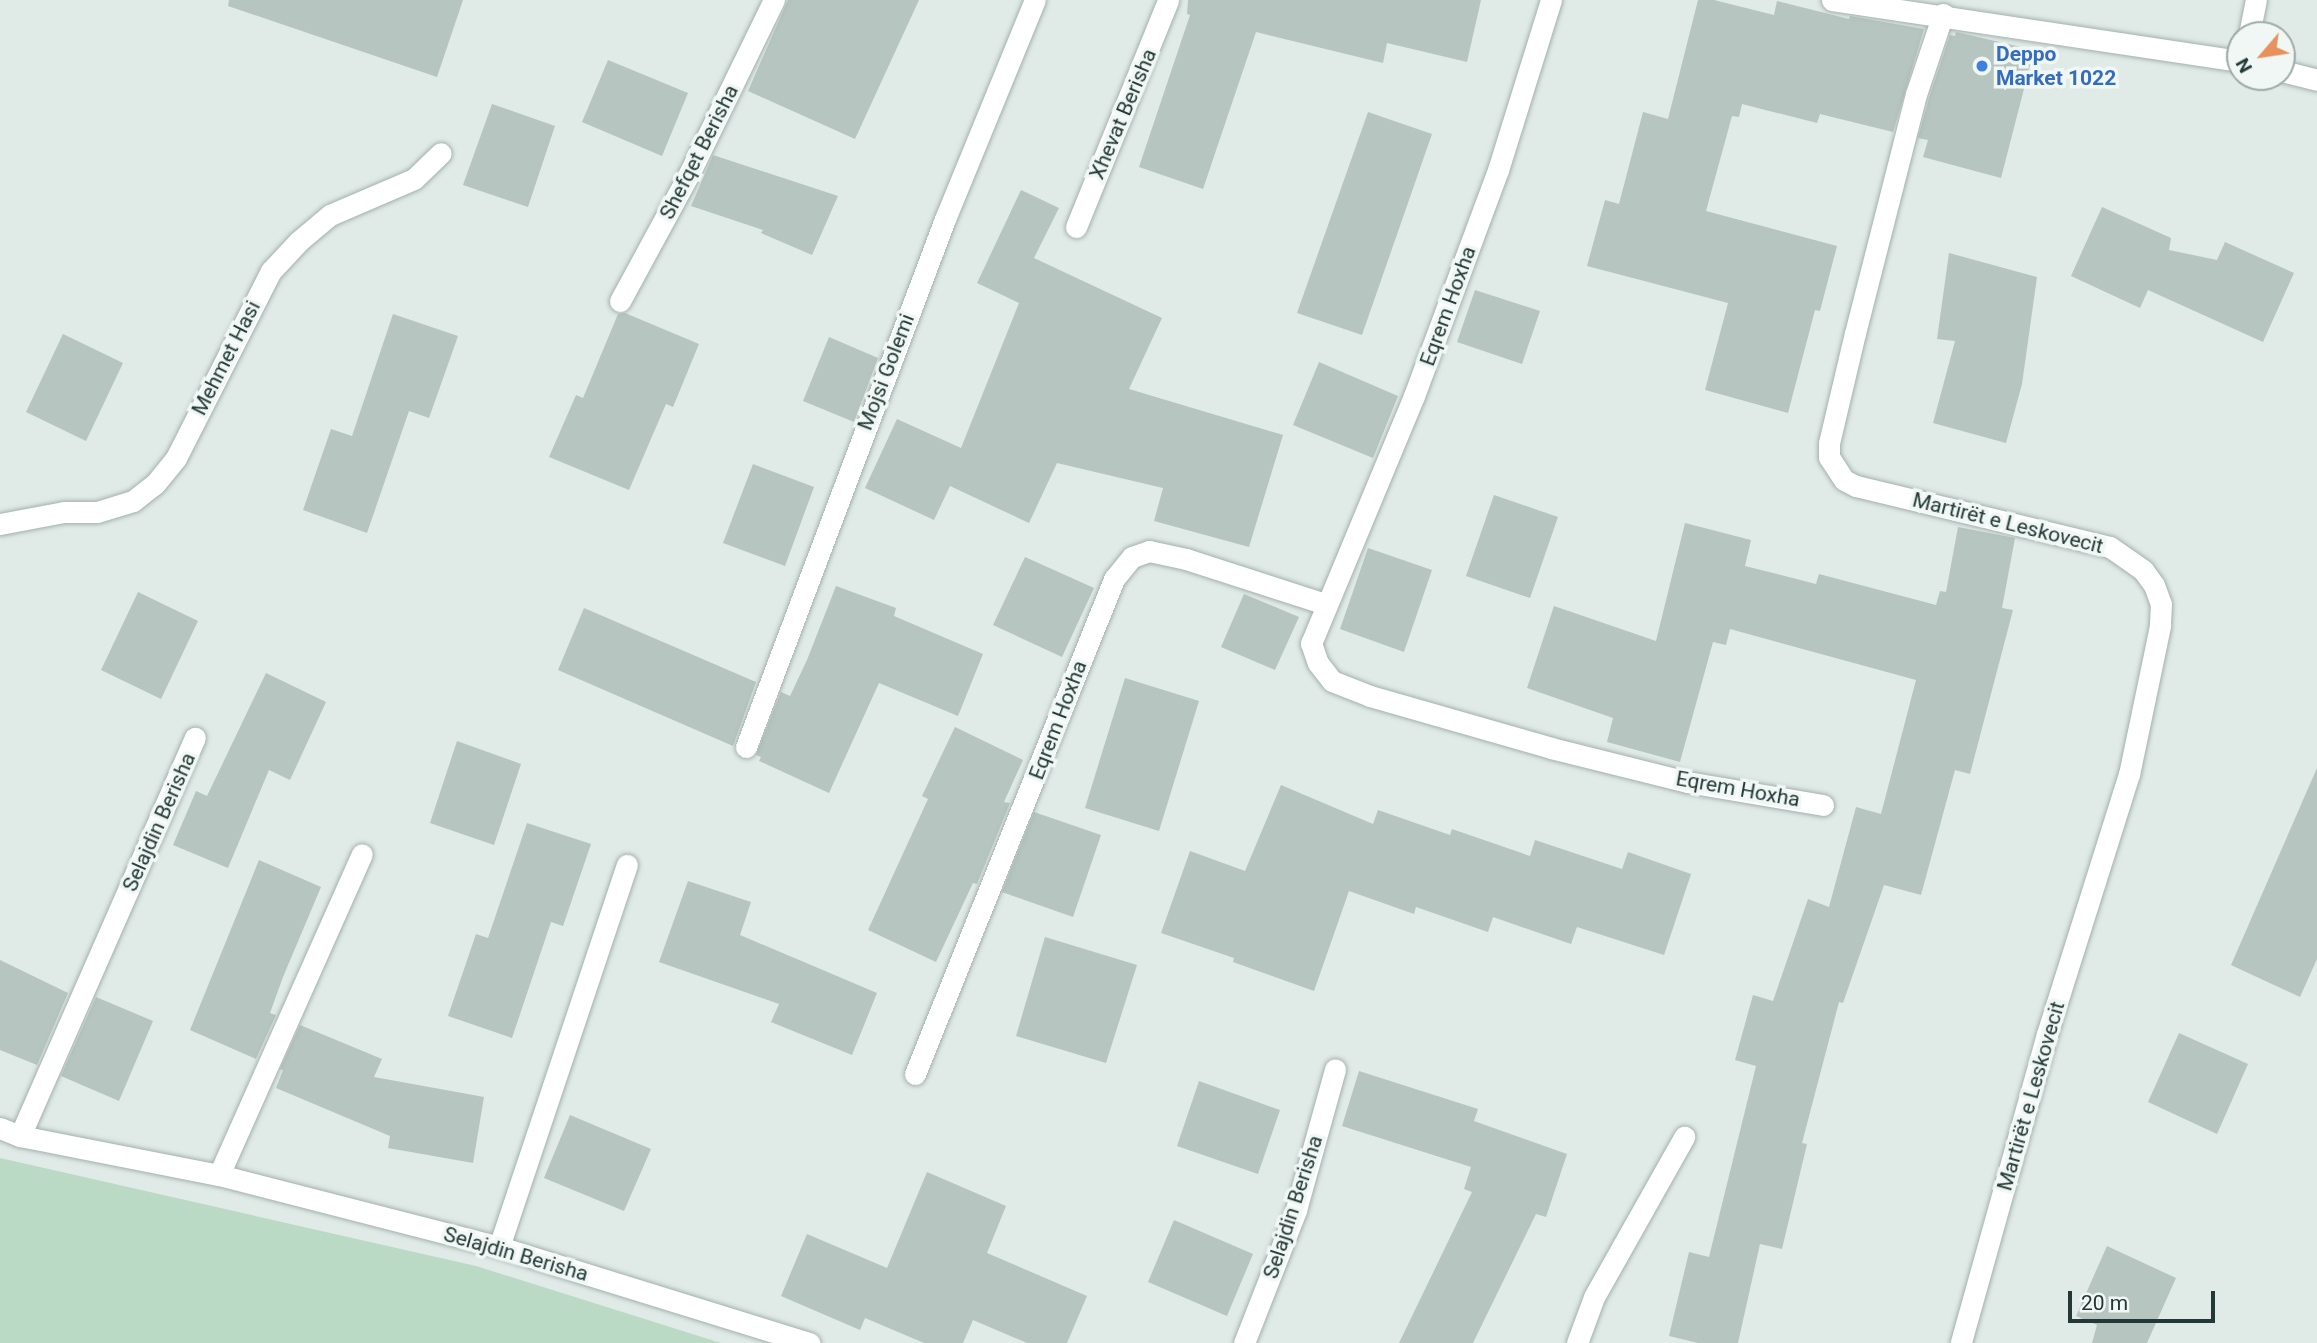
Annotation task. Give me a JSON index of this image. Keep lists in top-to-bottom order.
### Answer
{
  "streets": {
    "street": [
      "Xhevat Berisha",
      "Shefqet Berisha",
      "Eqrem Hoxha",
      "Mehmet Hasi",
      "Mojsi Golemi",
      "Martirët e Leskovecit",
      "Selajdin Berisha"
    ]
  },
  "places": ["Deppo Market 1022"],
  "scale_bar": "20 m",
  "north": "bottom left"
}
